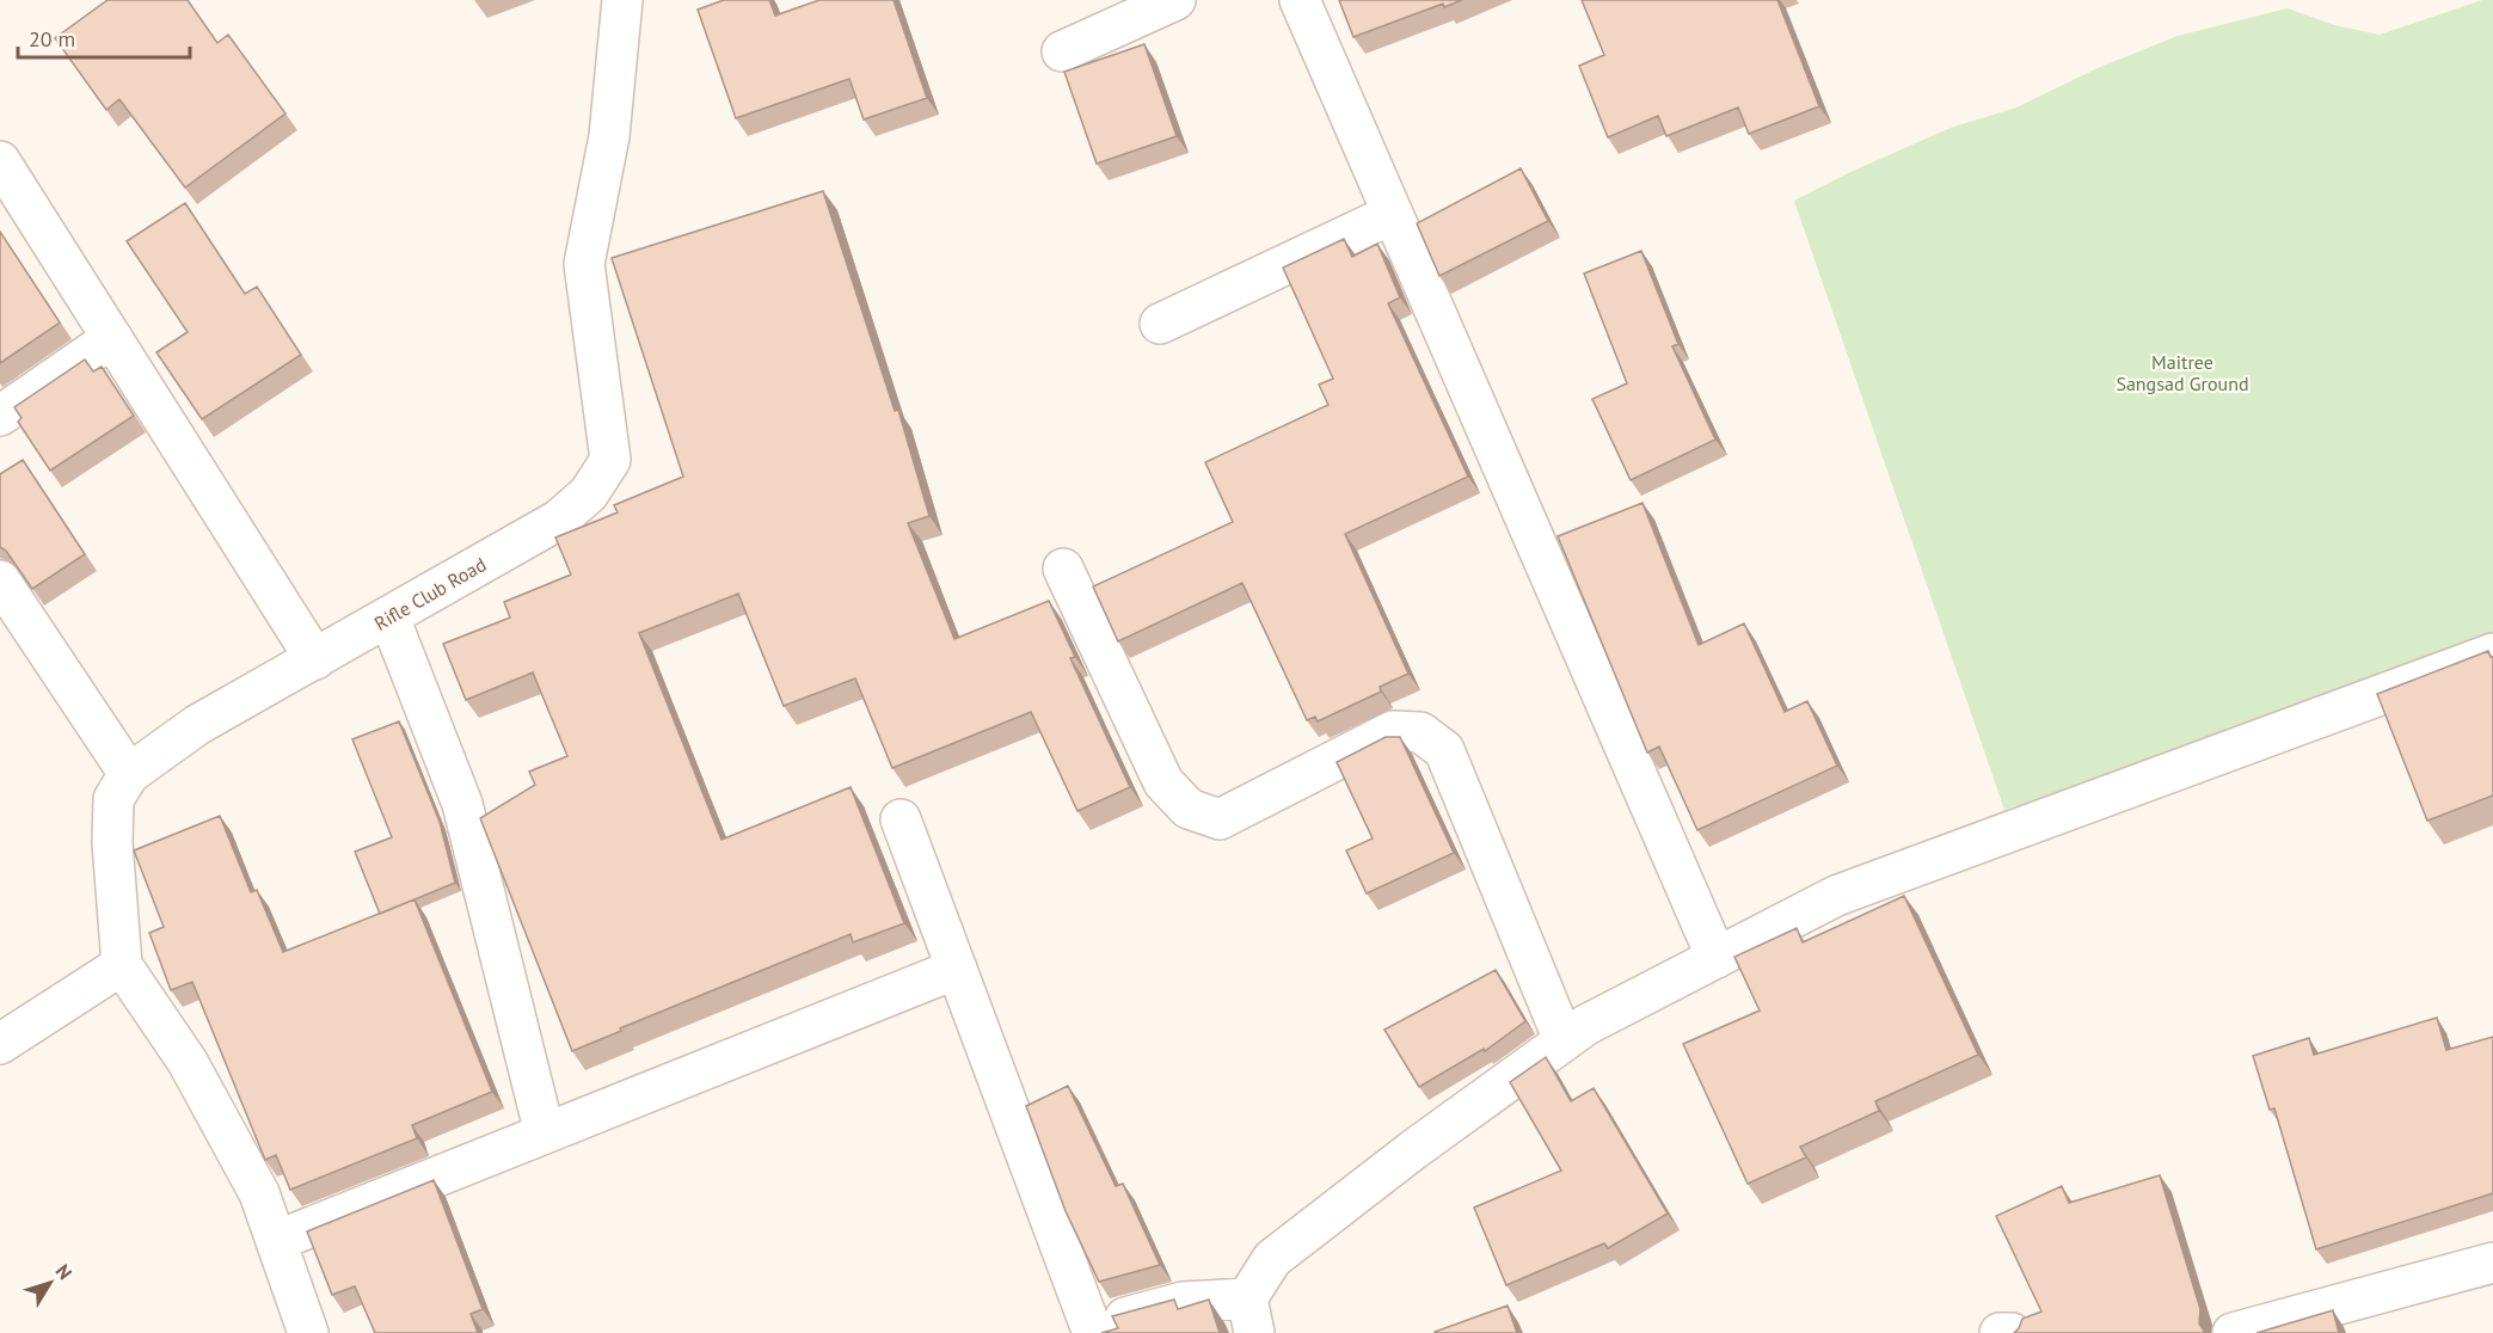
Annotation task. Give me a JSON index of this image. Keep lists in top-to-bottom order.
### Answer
{
  "streets": {
    "street": ["Rifle Club Road"]
  },
  "parks": ["Maitree Sangsad Ground"],
  "scale_bar": "20 m",
  "north": "top right"
}
